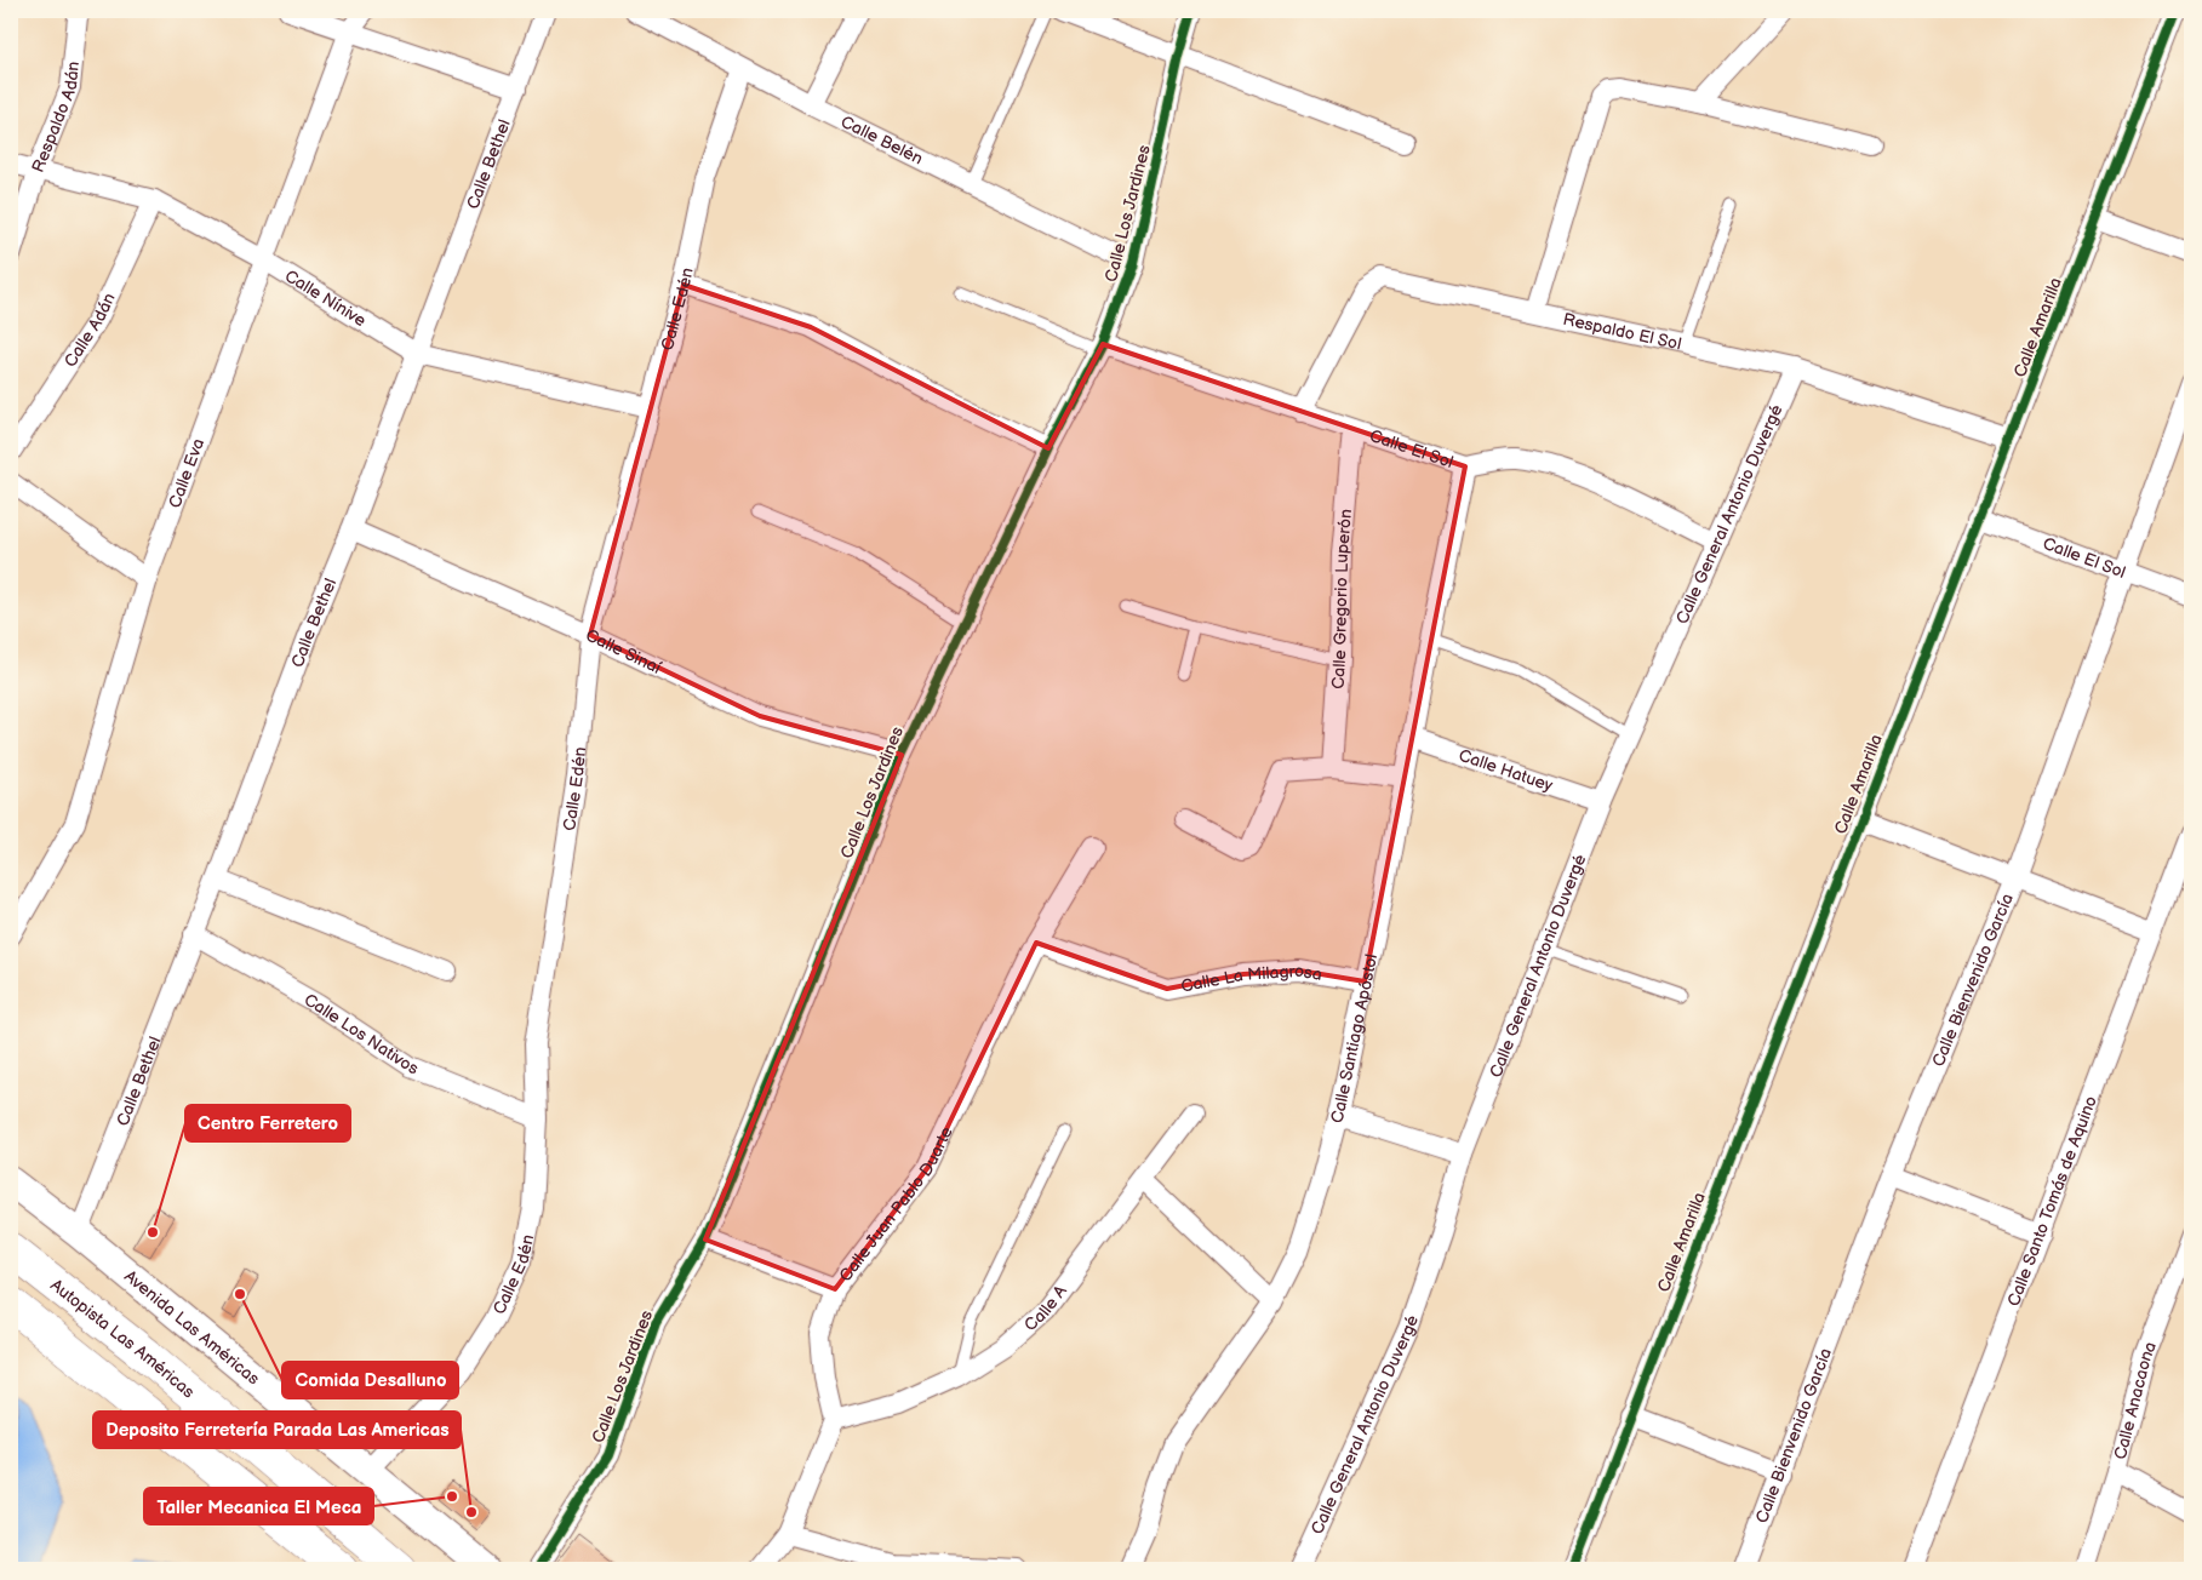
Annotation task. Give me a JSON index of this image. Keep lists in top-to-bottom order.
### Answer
{
  "streets": {
    "highway": ["Autopista Las Américas"],
    "main road": ["Avenida Las Américas"],
    "street": [
      "Respaldo Adán",
      "Calle Belén",
      "Calle Bethel",
      "Calle Los Jardines",
      "Calle Nínive",
      "Calle Edén",
      "Calle Amarilla",
      "Calle Adán",
      "Respaldo El Sol",
      "Calle El Sol",
      "Calle Eva",
      "Calle General Antonio Duvergé",
      "Calle Gregorio Luperón",
      "Calle Sinaí",
      "Calle Hatuey",
      "Calle Bienvenido García",
      "Calle La Milagrosa",
      "Calle Los Nativos",
      "Calle Santiago Apóstol",
      "Calle Santo Tomás de Aquino",
      "Calle Juan Pablo Duarte",
      "Calle A",
      "Calle Anacaona"
    ]
  },
  "crossings": [
    ["Respaldo Adán", "Calle Nínive"],
    ["Calle Belén", "Calle Los Jardines"],
    ["Calle Belén", "Calle Edén"],
    ["Calle Bethel", "Calle Nínive"],
    ["Calle Bethel", "Calle Sinaí"],
    ["Calle Bethel", "Calle Los Nativos"],
    ["Calle Bethel", "Avenida Las Américas"],
    ["Calle Los Jardines", "Calle El Sol"],
    ["Calle Los Jardines", "Calle Sinaí"],
    ["Calle Nínive", "Calle Edén"],
    ["Calle Nínive", "Calle Adán"],
    ["Calle Nínive", "Calle Eva"],
    ["Calle Edén", "Calle Sinaí"],
    ["Calle Edén", "Calle Los Nativos"],
    ["Calle Edén", "Avenida Las Américas"],
    ["Calle Amarilla", "Respaldo El Sol"],
    ["Calle Amarilla", "Calle El Sol"],
    ["Respaldo El Sol", "Calle El Sol"],
    ["Respaldo El Sol", "Calle General Antonio Duvergé"],
    ["Calle El Sol", "Calle General Antonio Duvergé"],
    ["Calle El Sol", "Calle Gregorio Luperón"],
    ["Calle El Sol", "Calle Bienvenido García"],
    ["Calle El Sol", "Calle Santiago Apóstol"],
    ["Calle General Antonio Duvergé", "Calle Hatuey"],
    ["Calle Hatuey", "Calle Santiago Apóstol"],
    ["Calle La Milagrosa", "Calle Santiago Apóstol"],
    ["Calle La Milagrosa", "Calle Juan Pablo Duarte"],
    ["Calle Juan Pablo Duarte", "Calle A"]
  ],
  "places": [
    "Centro Ferretero",
    "Comida Desalluno",
    "Taller Mecanica El Meca",
    "Deposito Ferretería Parada Las Americas"
  ]
}
